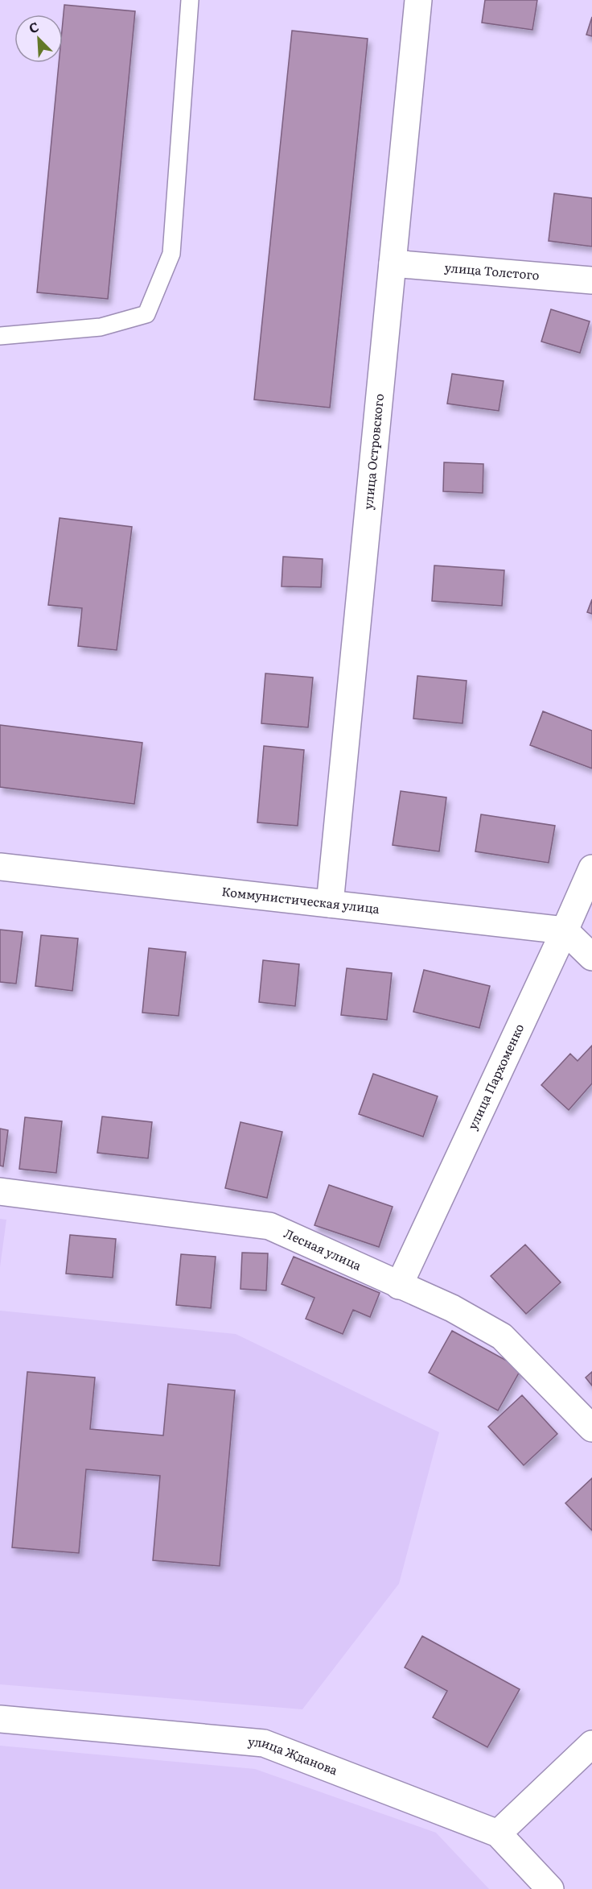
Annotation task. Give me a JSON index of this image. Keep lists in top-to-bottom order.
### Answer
{
  "streets": {
    "street": [
      "улица Толстого",
      "улица Островского",
      "Коммунистическая улица",
      "улица Пархоменко",
      "Лесная улица",
      "улица Жданова"
    ]
  },
  "crossings": [
    ["улица Толстого", "улица Островского"],
    ["улица Островского", "Коммунистическая улица"],
    ["Коммунистическая улица", "улица Пархоменко"],
    ["улица Пархоменко", "Лесная улица"]
  ],
  "north": "top left"
}
